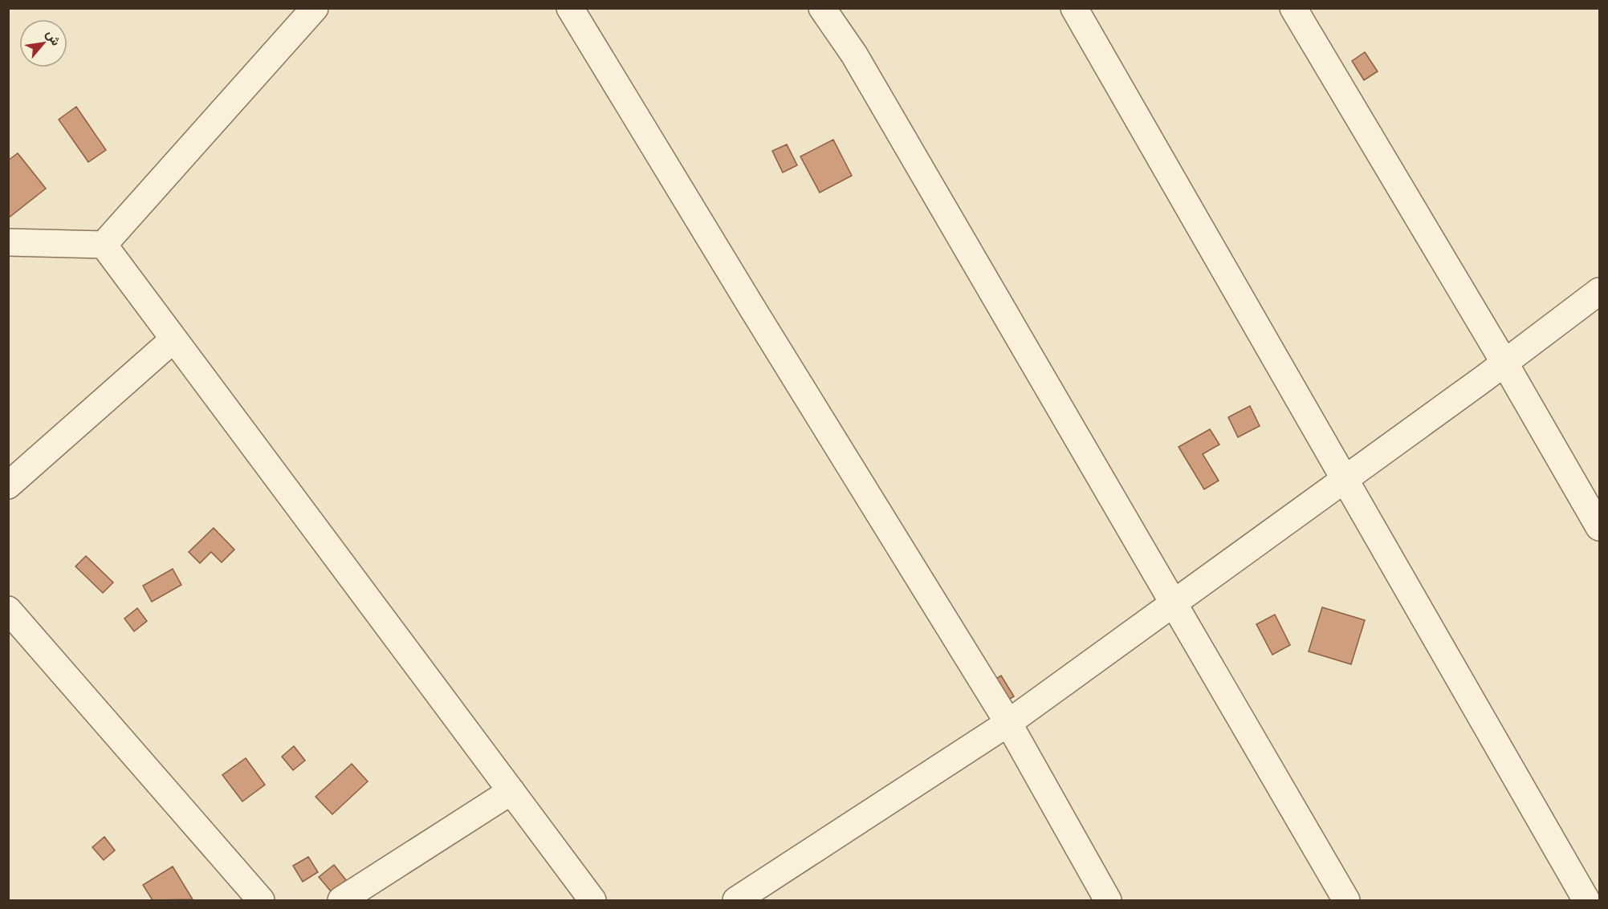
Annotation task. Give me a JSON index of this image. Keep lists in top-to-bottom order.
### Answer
{
  "north": "top right"
}
